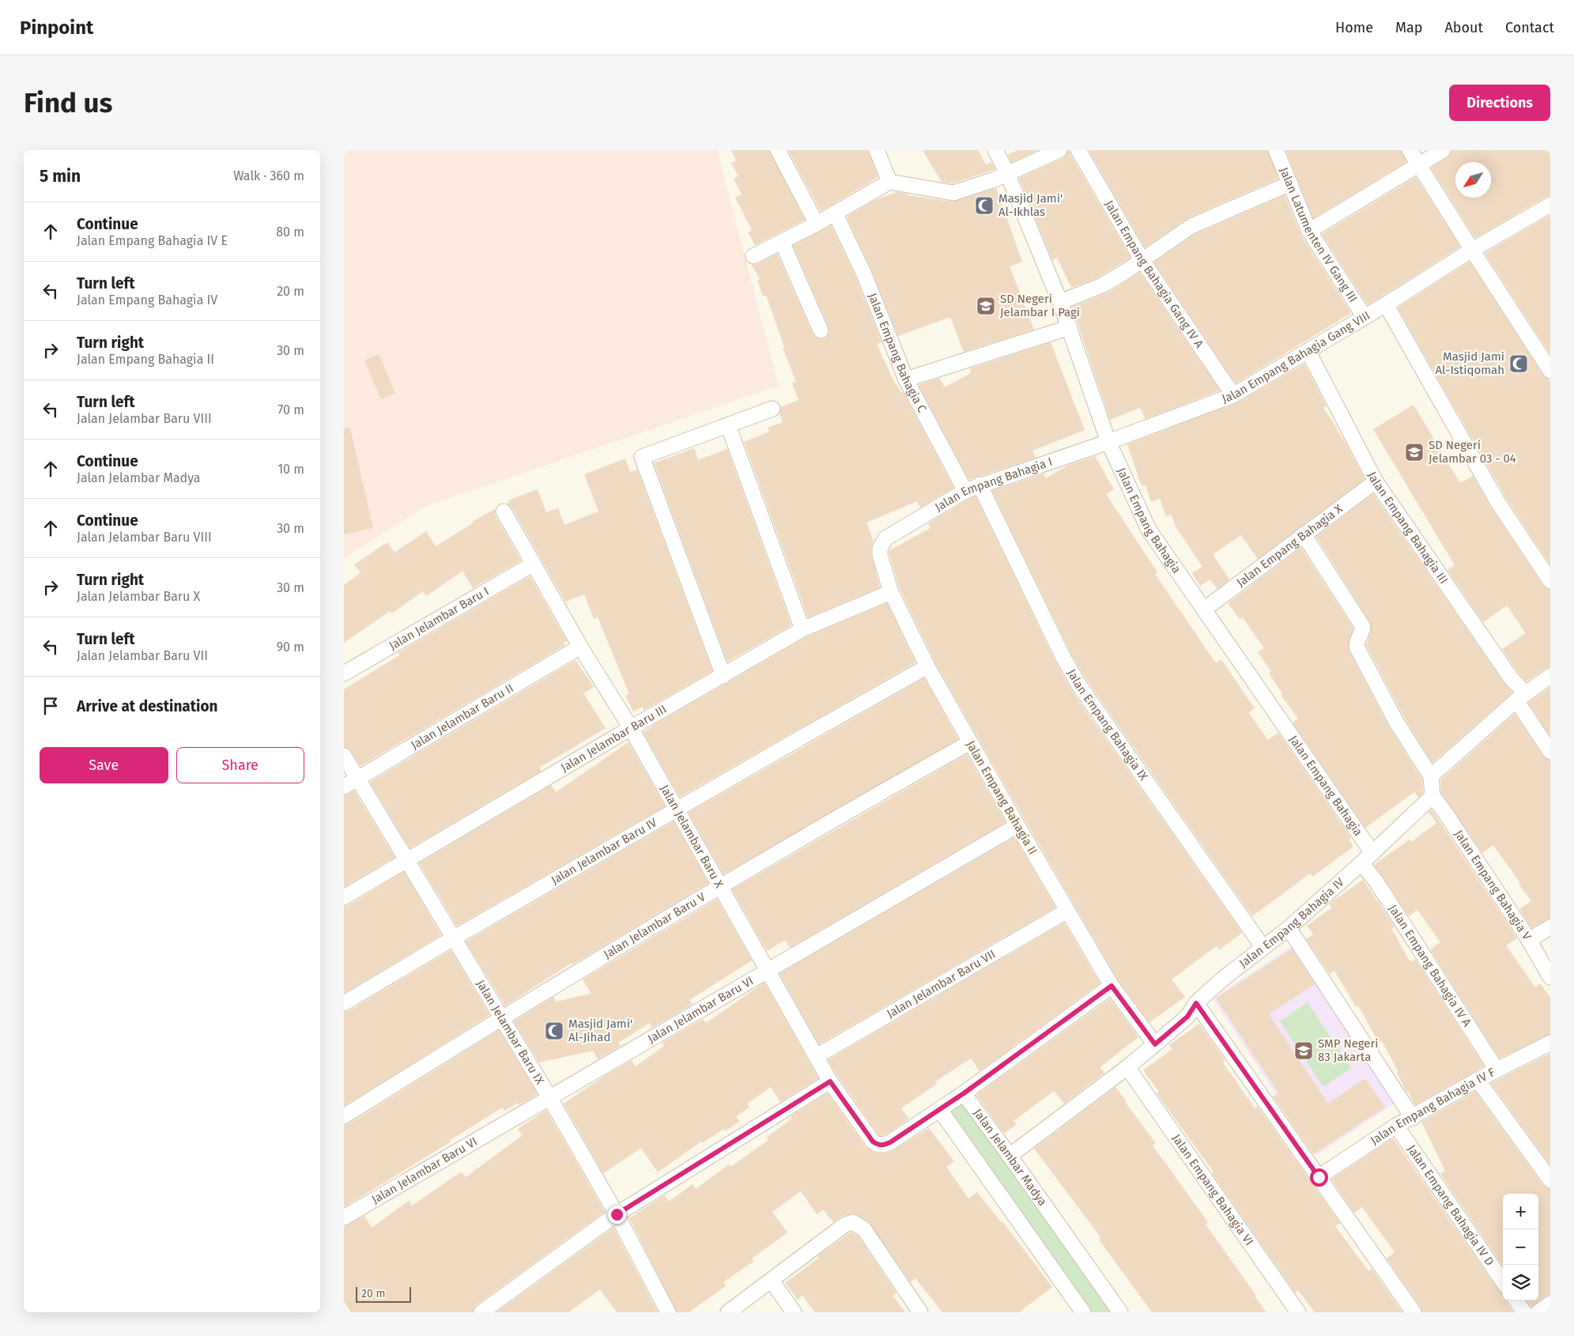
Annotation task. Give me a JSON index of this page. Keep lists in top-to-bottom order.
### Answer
{
  "streets": {
    "street": [
      "Jalan Latumenten IV Gang III",
      "Jalan Empang Bahagia Gang IV A",
      "Jalan Empang Bahagia C",
      "Jalan Empang Bahagia Gang VIII",
      "Jalan Empang Bahagia I",
      "Jalan Empang Bahagia",
      "Jalan Empang Bahagia III",
      "Jalan Empang Bahagia X",
      "Jalan Jelambar Baru I",
      "Jalan Jelambar Baru II",
      "Jalan Empang Bahagia IX",
      "Jalan Jelambar Baru III",
      "Jalan Empang Bahagia II",
      "Jalan Jelambar Baru X",
      "Jalan Jelambar Baru IV",
      "Jalan Empang Bahagia V",
      "Jalan Empang Bahagia IV",
      "Jalan Jelambar Baru V",
      "Jalan Empang Bahagia IV A",
      "Jalan Jelambar Baru VII",
      "Jalan Jelambar Baru VI",
      "Jalan Jelambar Baru IX",
      "Jalan Empang Bahagia IV F",
      "Jalan Jelambar Madya",
      "Jalan Empang Bahagia VI",
      "Jalan Empang Bahagia IV D"
    ]
  },
  "crossings": [
    ["Jalan Latumenten IV Gang III", "Jalan Empang Bahagia Gang VIII"],
    ["Jalan Empang Bahagia Gang IV A", "Jalan Empang Bahagia Gang VIII"],
    ["Jalan Empang Bahagia C", "Jalan Empang Bahagia I"],
    ["Jalan Empang Bahagia Gang VIII", "Jalan Empang Bahagia I"],
    ["Jalan Empang Bahagia Gang VIII", "Jalan Empang Bahagia"],
    ["Jalan Empang Bahagia Gang VIII", "Jalan Empang Bahagia III"],
    ["Jalan Empang Bahagia I", "Jalan Empang Bahagia"],
    ["Jalan Empang Bahagia I", "Jalan Empang Bahagia IX"],
    ["Jalan Empang Bahagia I", "Jalan Empang Bahagia II"],
    ["Jalan Empang Bahagia", "Jalan Empang Bahagia X"],
    ["Jalan Empang Bahagia", "Jalan Empang Bahagia IV"],
    ["Jalan Empang Bahagia III", "Jalan Empang Bahagia X"],
    ["Jalan Jelambar Baru I", "Jalan Jelambar Baru X"],
    ["Jalan Jelambar Baru II", "Jalan Jelambar Baru X"],
    ["Jalan Jelambar Baru II", "Jalan Jelambar Baru IX"],
    ["Jalan Empang Bahagia IX", "Jalan Empang Bahagia IV"],
    ["Jalan Jelambar Baru III", "Jalan Empang Bahagia II"],
    ["Jalan Jelambar Baru III", "Jalan Jelambar Baru X"],
    ["Jalan Jelambar Baru III", "Jalan Jelambar Baru IX"],
    ["Jalan Empang Bahagia II", "Jalan Jelambar Baru IV"],
    ["Jalan Empang Bahagia II", "Jalan Empang Bahagia IV"],
    ["Jalan Empang Bahagia II", "Jalan Jelambar Baru V"],
    ["Jalan Empang Bahagia II", "Jalan Jelambar Baru VII"],
    ["Jalan Empang Bahagia II", "Jalan Jelambar Baru VI"],
    ["Jalan Jelambar Baru X", "Jalan Jelambar Baru IV"],
    ["Jalan Jelambar Baru X", "Jalan Jelambar Baru V"],
    ["Jalan Jelambar Baru X", "Jalan Jelambar Baru VII"],
    ["Jalan Jelambar Baru X", "Jalan Jelambar Baru VI"],
    ["Jalan Jelambar Baru IV", "Jalan Jelambar Baru IX"],
    ["Jalan Empang Bahagia V", "Jalan Empang Bahagia IV"],
    ["Jalan Empang Bahagia IV", "Jalan Empang Bahagia IV A"],
    ["Jalan Empang Bahagia IV", "Jalan Jelambar Madya"],
    ["Jalan Empang Bahagia IV", "Jalan Empang Bahagia VI"],
    ["Jalan Jelambar Baru V", "Jalan Jelambar Baru IX"],
    ["Jalan Empang Bahagia IV A", "Jalan Empang Bahagia IV F"],
    ["Jalan Jelambar Baru VI", "Jalan Jelambar Baru IX"],
    ["Jalan Empang Bahagia IV F", "Jalan Empang Bahagia IV D"]
  ],
  "places": {
    "mosque": ["Masjid Jami' Al-Ikhlas", "Masjid Jami Al-Istiqomah", "Masjid Jami' Al-Jihad"],
    "school or university": ["SD Negeri Jelambar I Pagi", "SD Negeri Jelambar 03 - 04", "SMP Negeri 83 Jakarta"]
  },
  "scale_bar": "20 m",
  "north": "bottom left",
  "page": {
    "header": "Pinpoint",
    "nav": [
      "Home",
      "Map",
      "About",
      "Contact"
    ],
    "buttons": [
      "Directions",
      ["Save", "Share"]
    ],
    "title": "Find us",
    "heading": ["5 min", "Walk · 360 m"],
    "list": [
      ["Continue", "Jalan Empang Bahagia IV E", "80 m"],
      ["Turn left", "Jalan Empang Bahagia IV", "20 m"],
      ["Turn right", "Jalan Empang Bahagia II", "30 m"],
      ["Turn left", "Jalan Jelambar Baru VIII", "70 m"],
      ["Continue", "Jalan Jelambar Madya", "10 m"],
      ["Continue", "Jalan Jelambar Baru VIII", "30 m"],
      ["Turn right", "Jalan Jelambar Baru X", "30 m"],
      ["Turn left", "Jalan Jelambar Baru VII", "90 m"],
      "Arrive at destination"
    ],
    "map_buttons": ["+", "−"],
    "scale": "20 m"
  }
}
